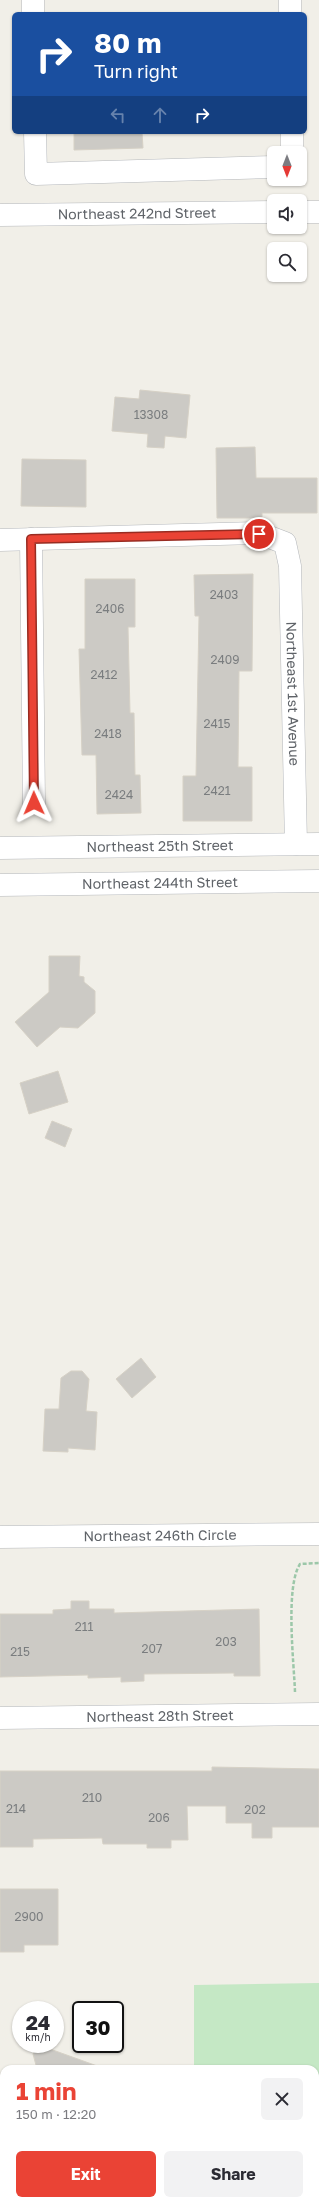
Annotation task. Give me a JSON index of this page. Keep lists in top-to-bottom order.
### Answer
{
  "streets": {
    "street": [
      "Northeast 242nd Street",
      "Northeast 1st Avenue",
      "Northeast 25th Street",
      "Northeast 244th Street",
      "Northeast 246th Circle",
      "Northeast 28th Street"
    ]
  },
  "crossings": [
    ["Northeast 1st Avenue", "Northeast 25th Street"]
  ],
  "house_numbers": [
    "13308",
    "2403",
    "2406",
    "2409",
    "2412",
    "2415",
    "2418",
    "2421",
    "2424",
    "211",
    "203",
    "207",
    "215",
    "210",
    "214",
    "202",
    "206",
    "2900"
  ],
  "north": "bottom",
  "page": {
    "turn": ["80 m", "Turn right"],
    "speed": "24 km/h",
    "limit": "30",
    "heading": ["1 min", "150 m · 12:20"],
    "buttons": ["Exit", "Share"]
  }
}
